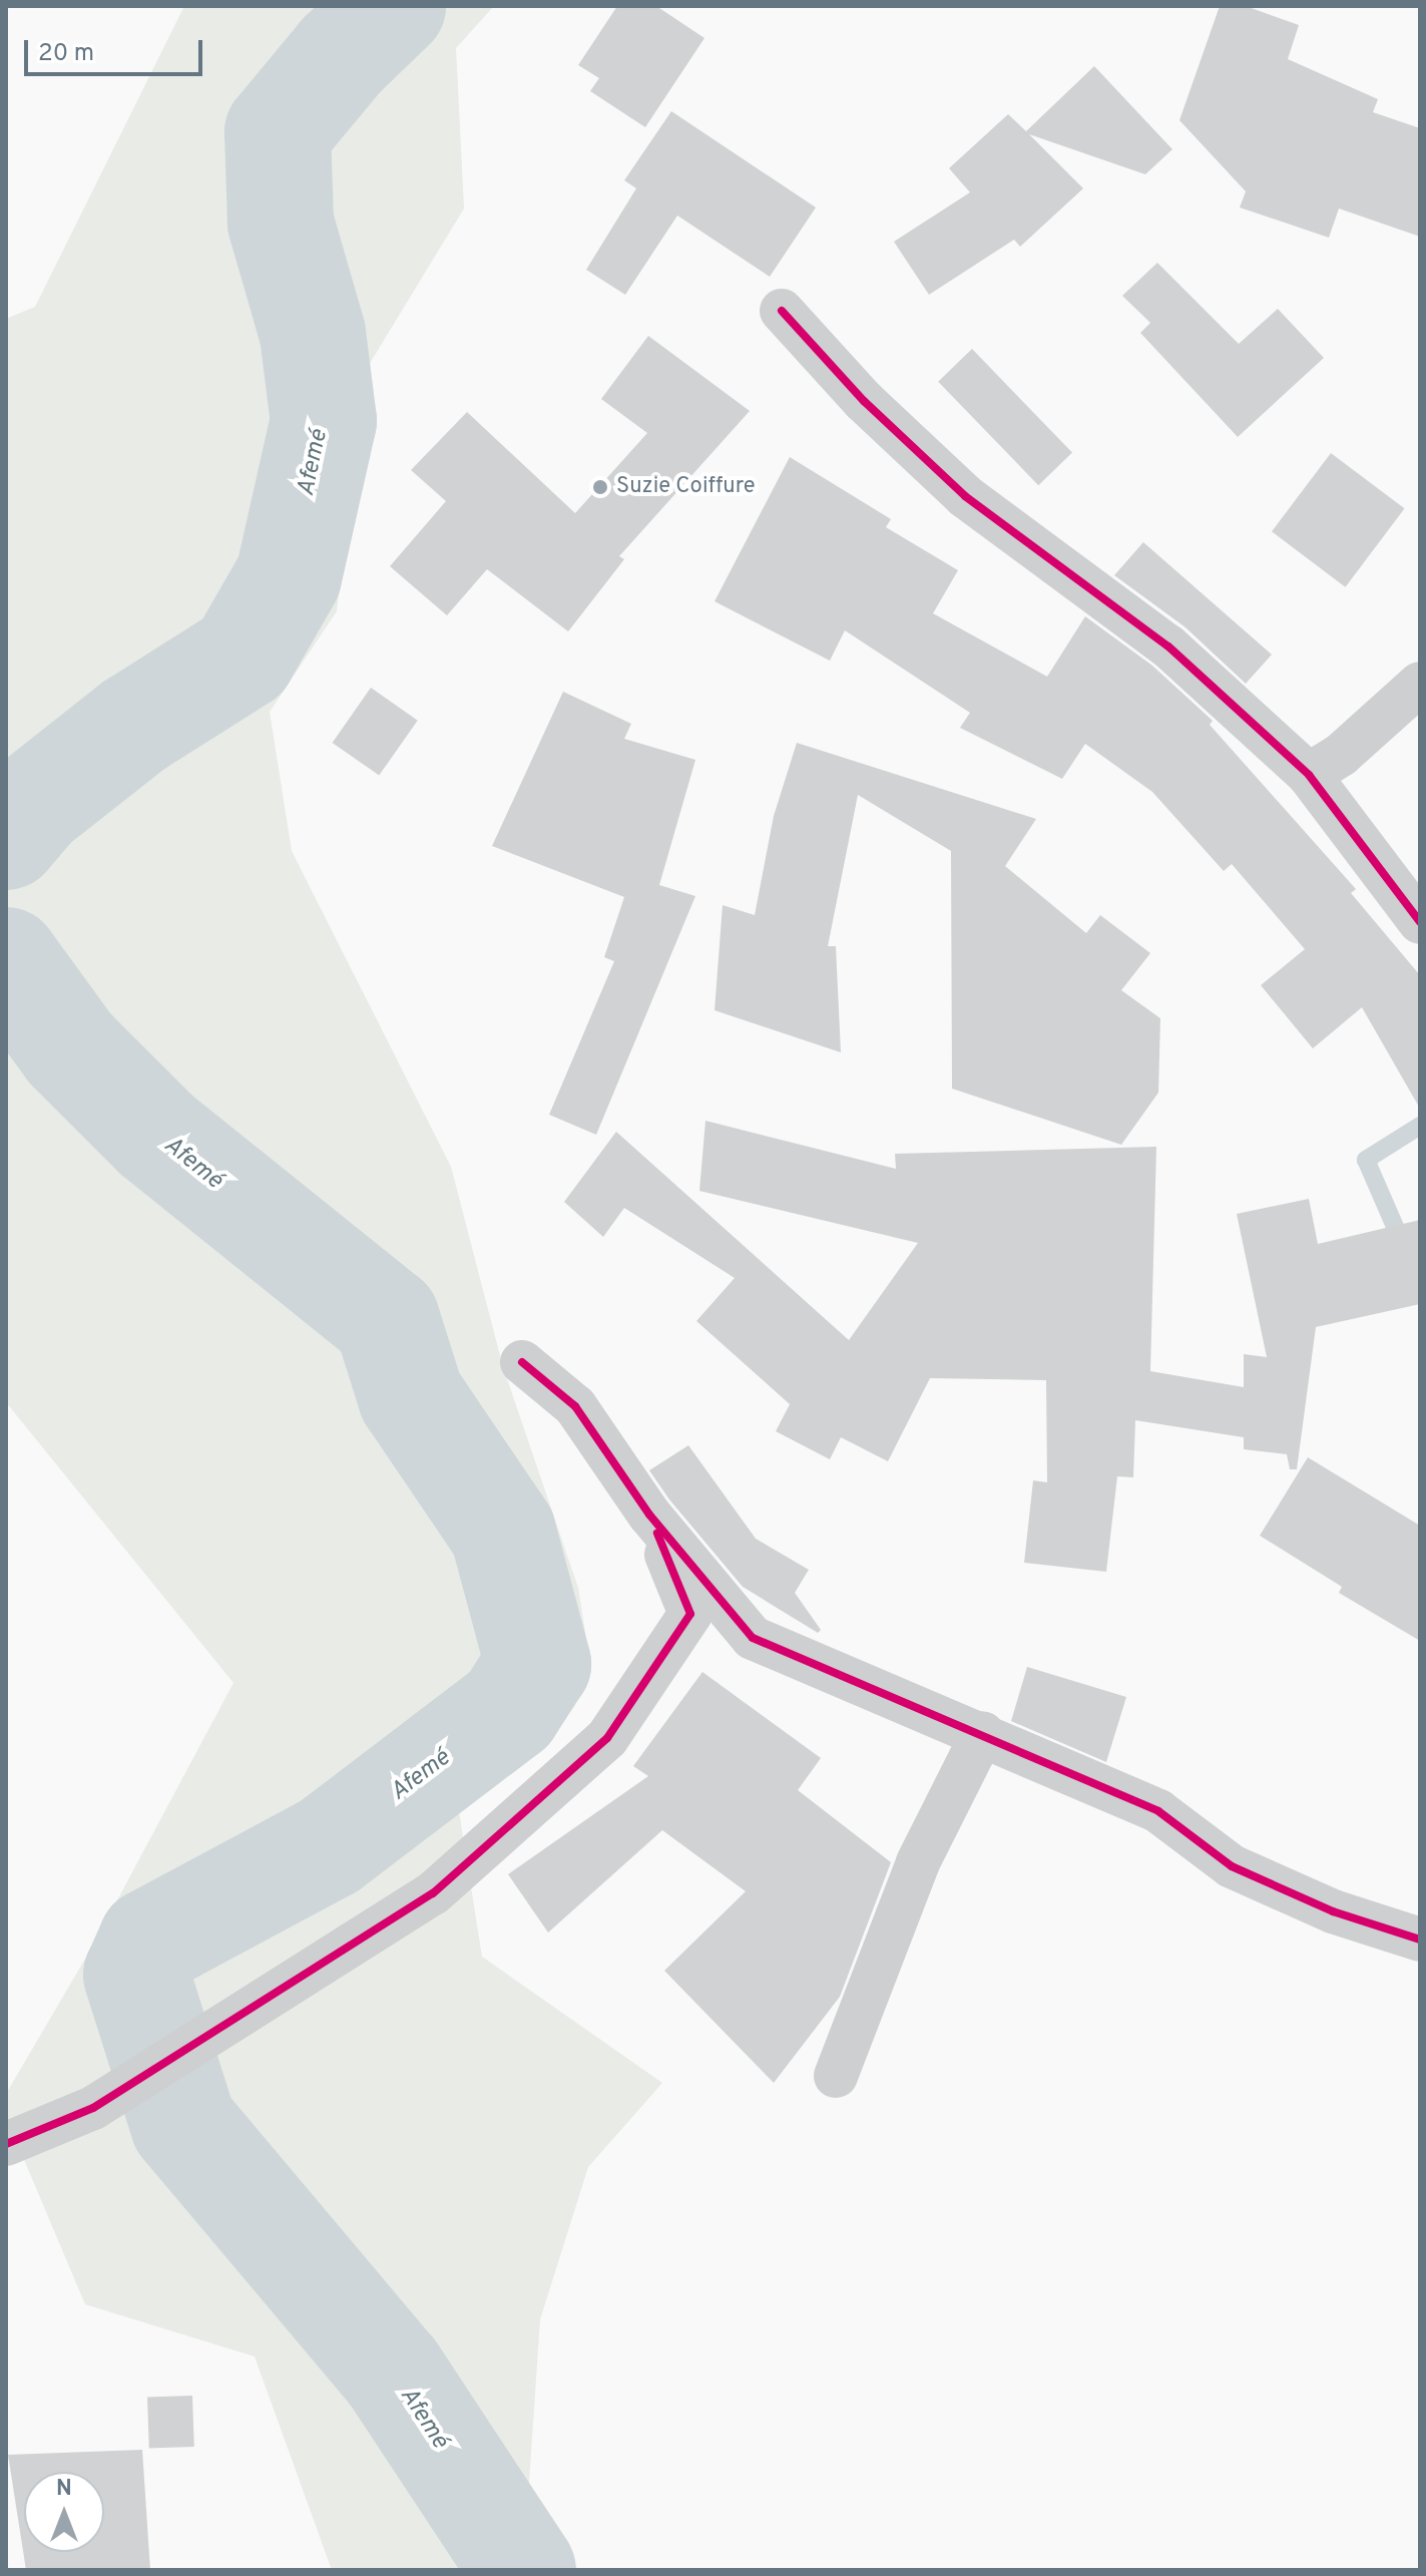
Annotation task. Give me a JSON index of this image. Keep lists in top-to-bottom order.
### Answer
{
  "water": ["Afemé"],
  "places": ["Suzie Coiffure"],
  "scale_bar": "20 m",
  "north": "top"
}
